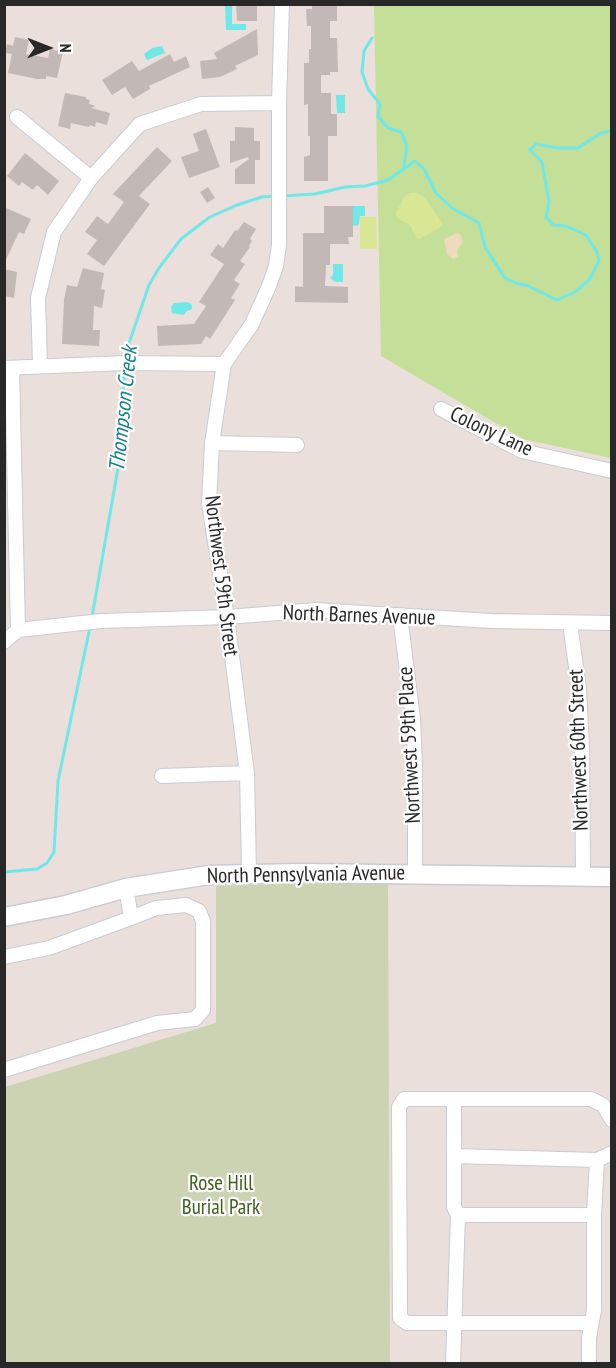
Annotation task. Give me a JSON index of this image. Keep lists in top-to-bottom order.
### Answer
{
  "streets": {
    "main road": ["North Pennsylvania Avenue"],
    "street": [
      "Colony Lane",
      "Northwest 59th Street",
      "North Barnes Avenue",
      "Northwest 59th Place",
      "Northwest 60th Street"
    ]
  },
  "crossings": [
    ["Northwest 59th Street", "North Barnes Avenue"],
    ["Northwest 59th Street", "North Pennsylvania Avenue"],
    ["North Barnes Avenue", "Northwest 59th Place"],
    ["North Barnes Avenue", "Northwest 60th Street"],
    ["Northwest 59th Place", "North Pennsylvania Avenue"],
    ["Northwest 60th Street", "North Pennsylvania Avenue"]
  ],
  "water": ["Thompson Creek"],
  "parks": ["Rose Hill Burial Park"],
  "north": "right"
}
